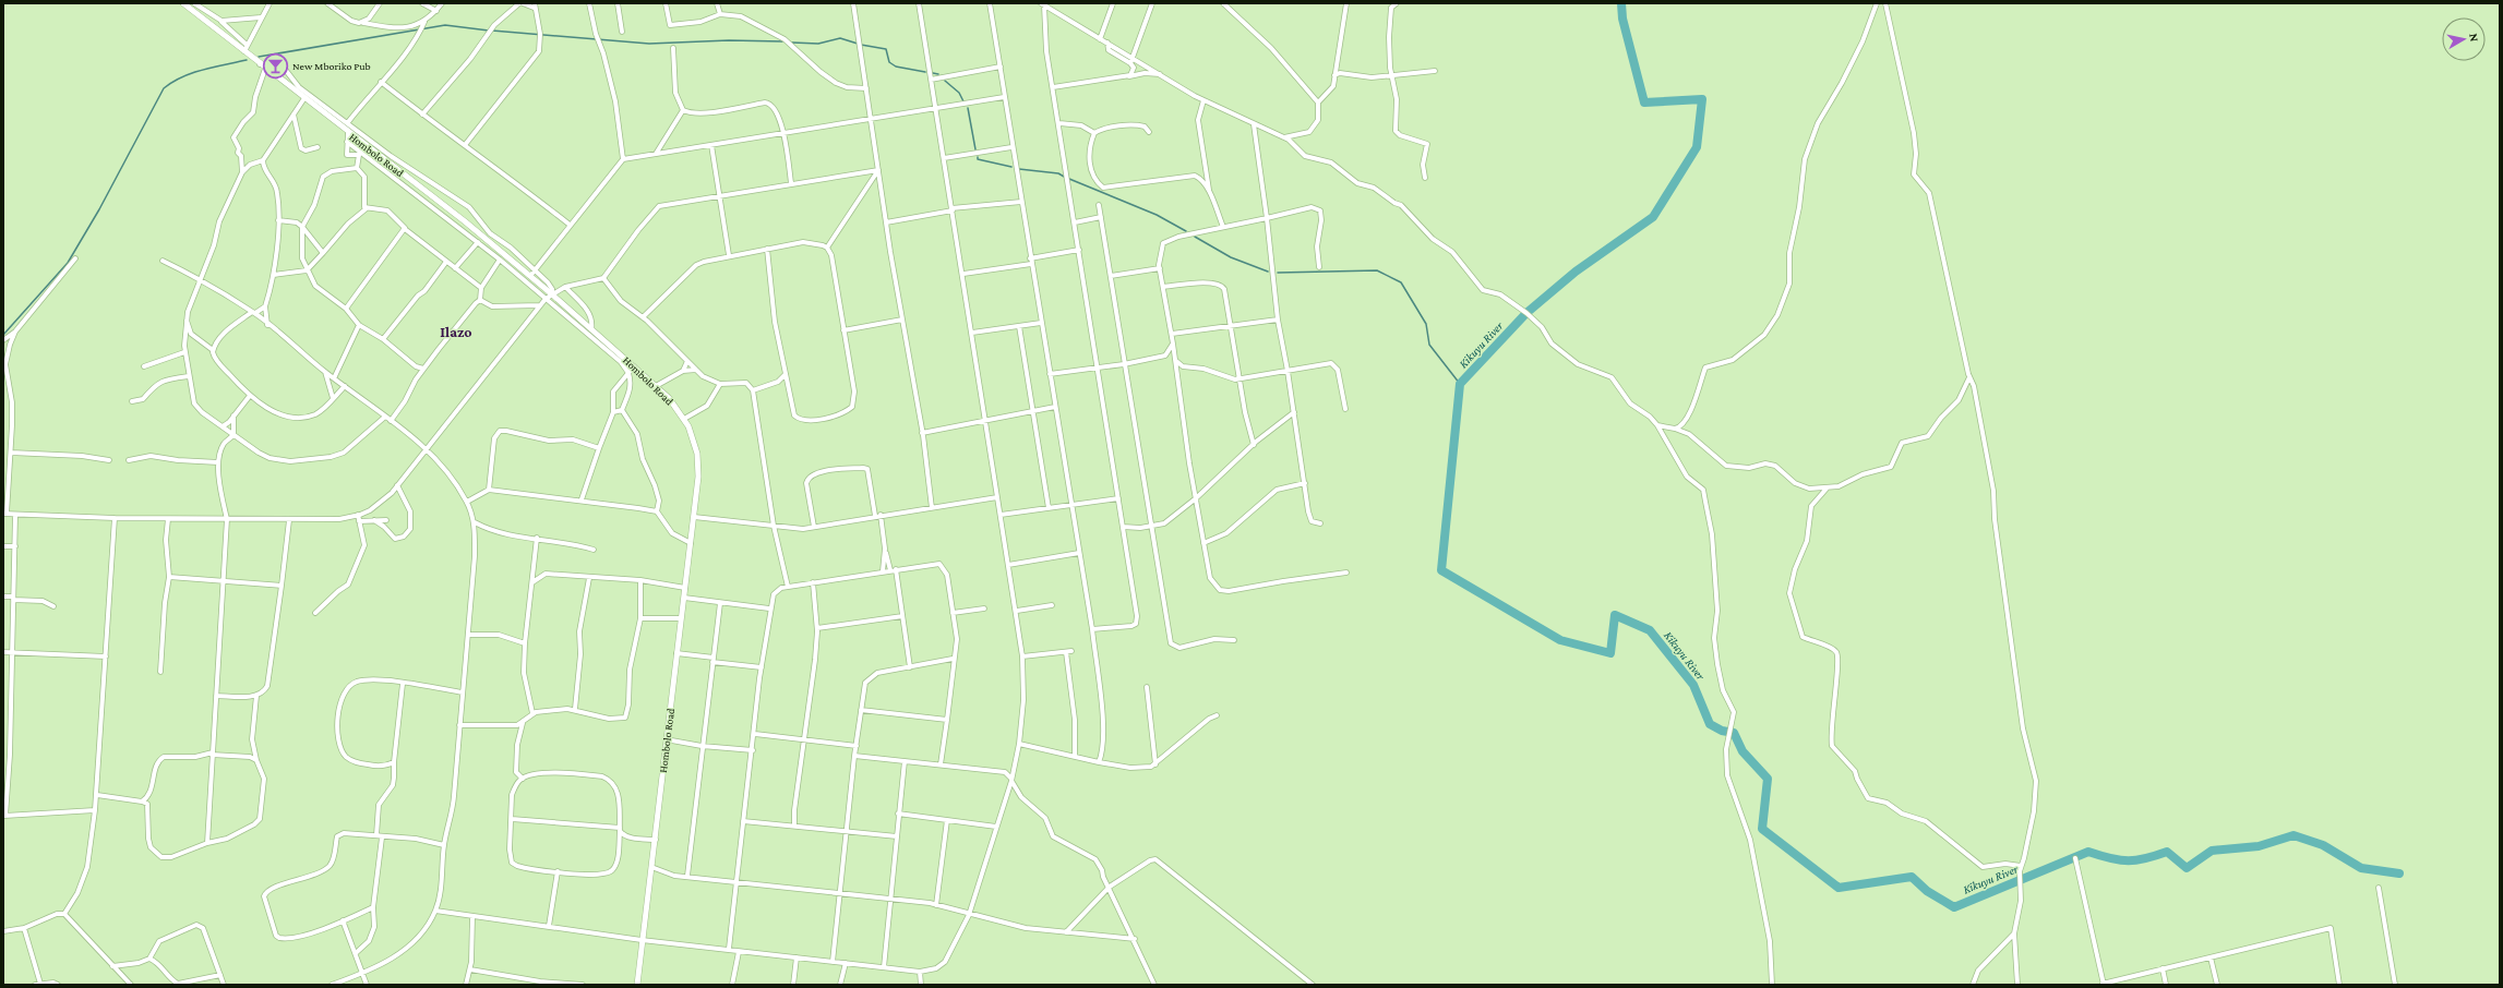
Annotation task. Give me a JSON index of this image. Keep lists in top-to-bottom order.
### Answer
{
  "streets": {
    "street": ["Hombolo Road"]
  },
  "districts": ["Ilazo"],
  "water": ["Kikuyu River"],
  "places": {
    "bar": ["New Mboriko Pub"]
  },
  "north": "right"
}
